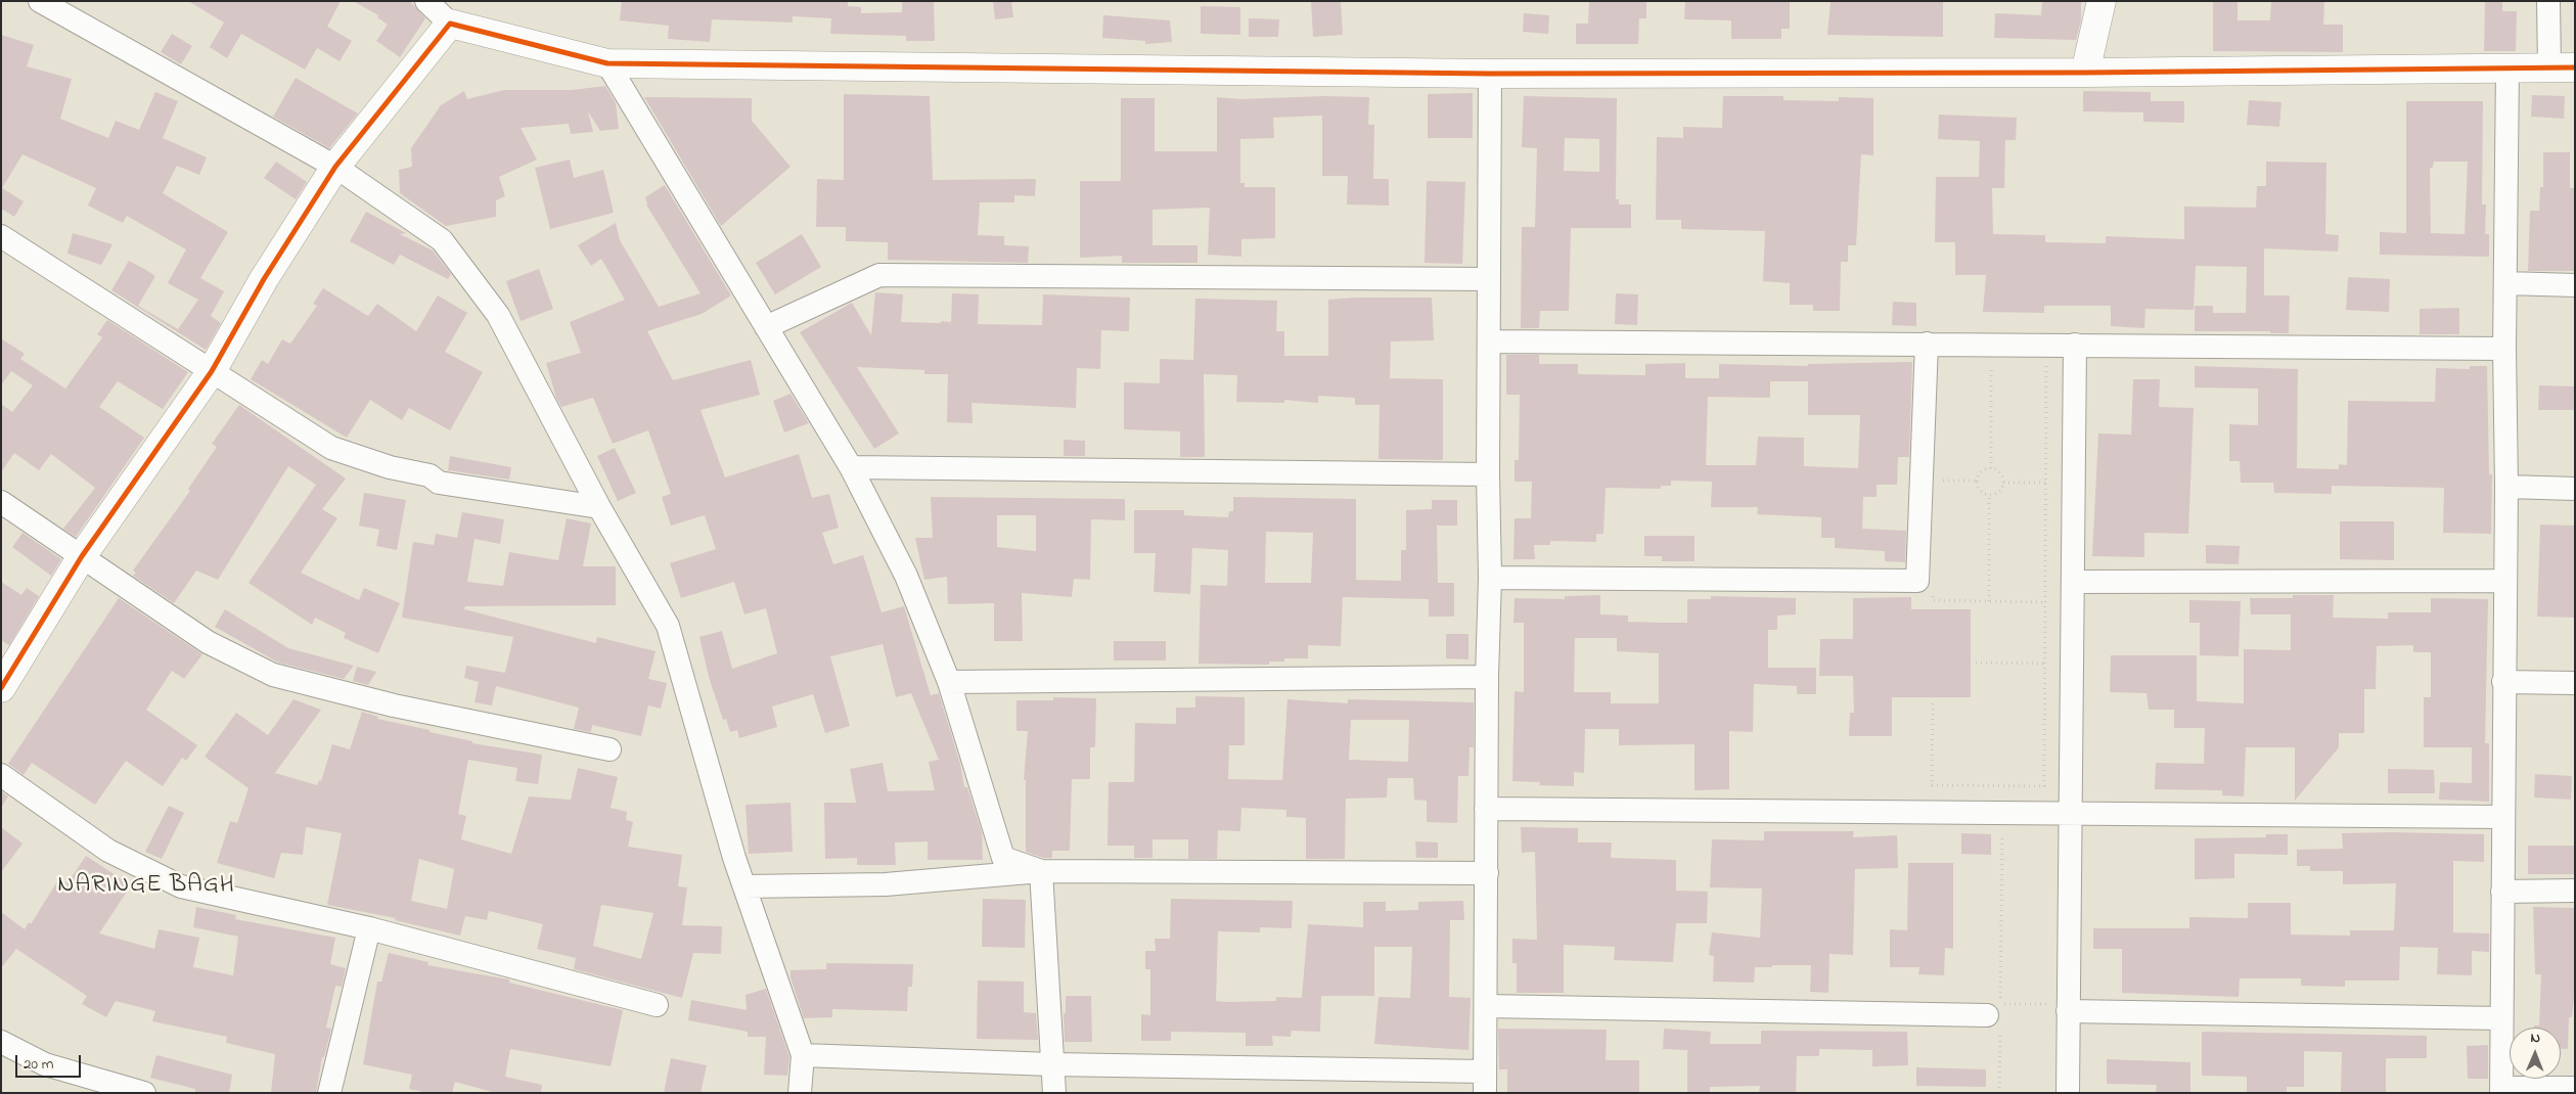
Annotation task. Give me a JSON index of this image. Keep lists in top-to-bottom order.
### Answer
{
  "districts": ["NARINGE BAGH"],
  "scale_bar": "20 m",
  "north": "top"
}
